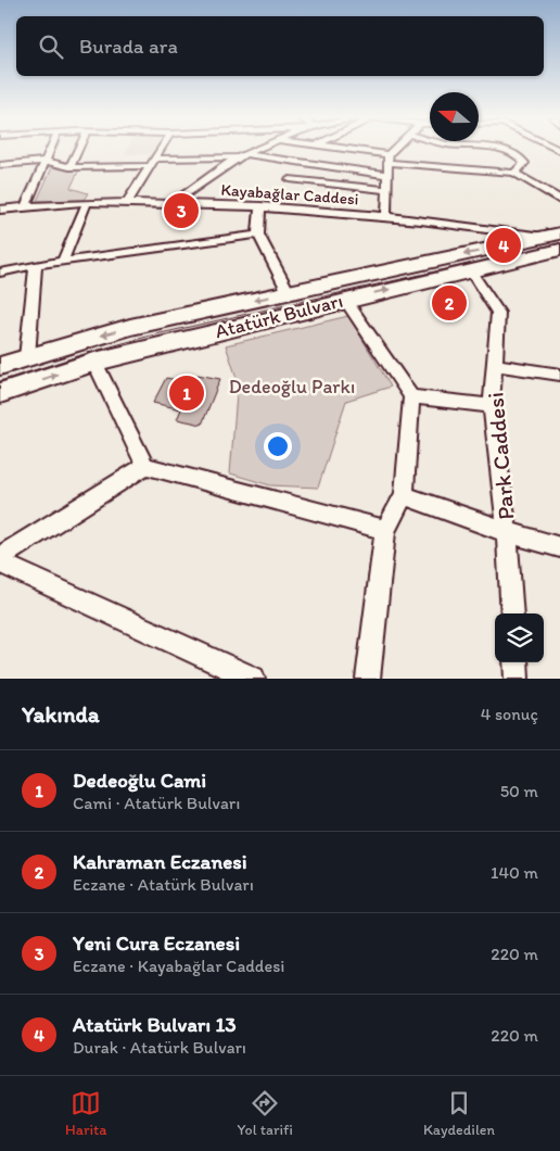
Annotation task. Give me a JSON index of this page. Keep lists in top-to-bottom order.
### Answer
{
  "streets": {
    "main road": ["Atatürk Bulvarı"],
    "street": ["Kayabağlar Caddesi", "Park Caddesi"]
  },
  "crossings": [
    ["Kayabağlar Caddesi", "Atatürk Bulvarı"],
    ["Atatürk Bulvarı", "Park Caddesi"]
  ],
  "parks": ["Dedeoğlu Parkı"],
  "north": "left",
  "page": {
    "search": "Burada ara",
    "pins": [
      "3",
      "4",
      "2",
      "1"
    ],
    "heading": ["Yakında", "4 sonuç"],
    "list": [
      {
        "mark": "1",
        "name": "Dedeoğlu Cami",
        "note": "Cami · Atatürk Bulvarı",
        "value": "50 m"
      },
      {
        "mark": "2",
        "name": "Kahraman Eczanesi",
        "note": "Eczane · Atatürk Bulvarı",
        "value": "140 m"
      },
      {
        "mark": "3",
        "name": "Yeni Cura Eczanesi",
        "note": "Eczane · Kayabağlar Caddesi",
        "value": "220 m"
      },
      {
        "mark": "4",
        "name": "Atatürk Bulvarı 13",
        "note": "Durak · Atatürk Bulvarı",
        "value": "220 m"
      }
    ],
    "nav": ["Harita", "Yol tarifi", "Kaydedilen"]
  }
}
